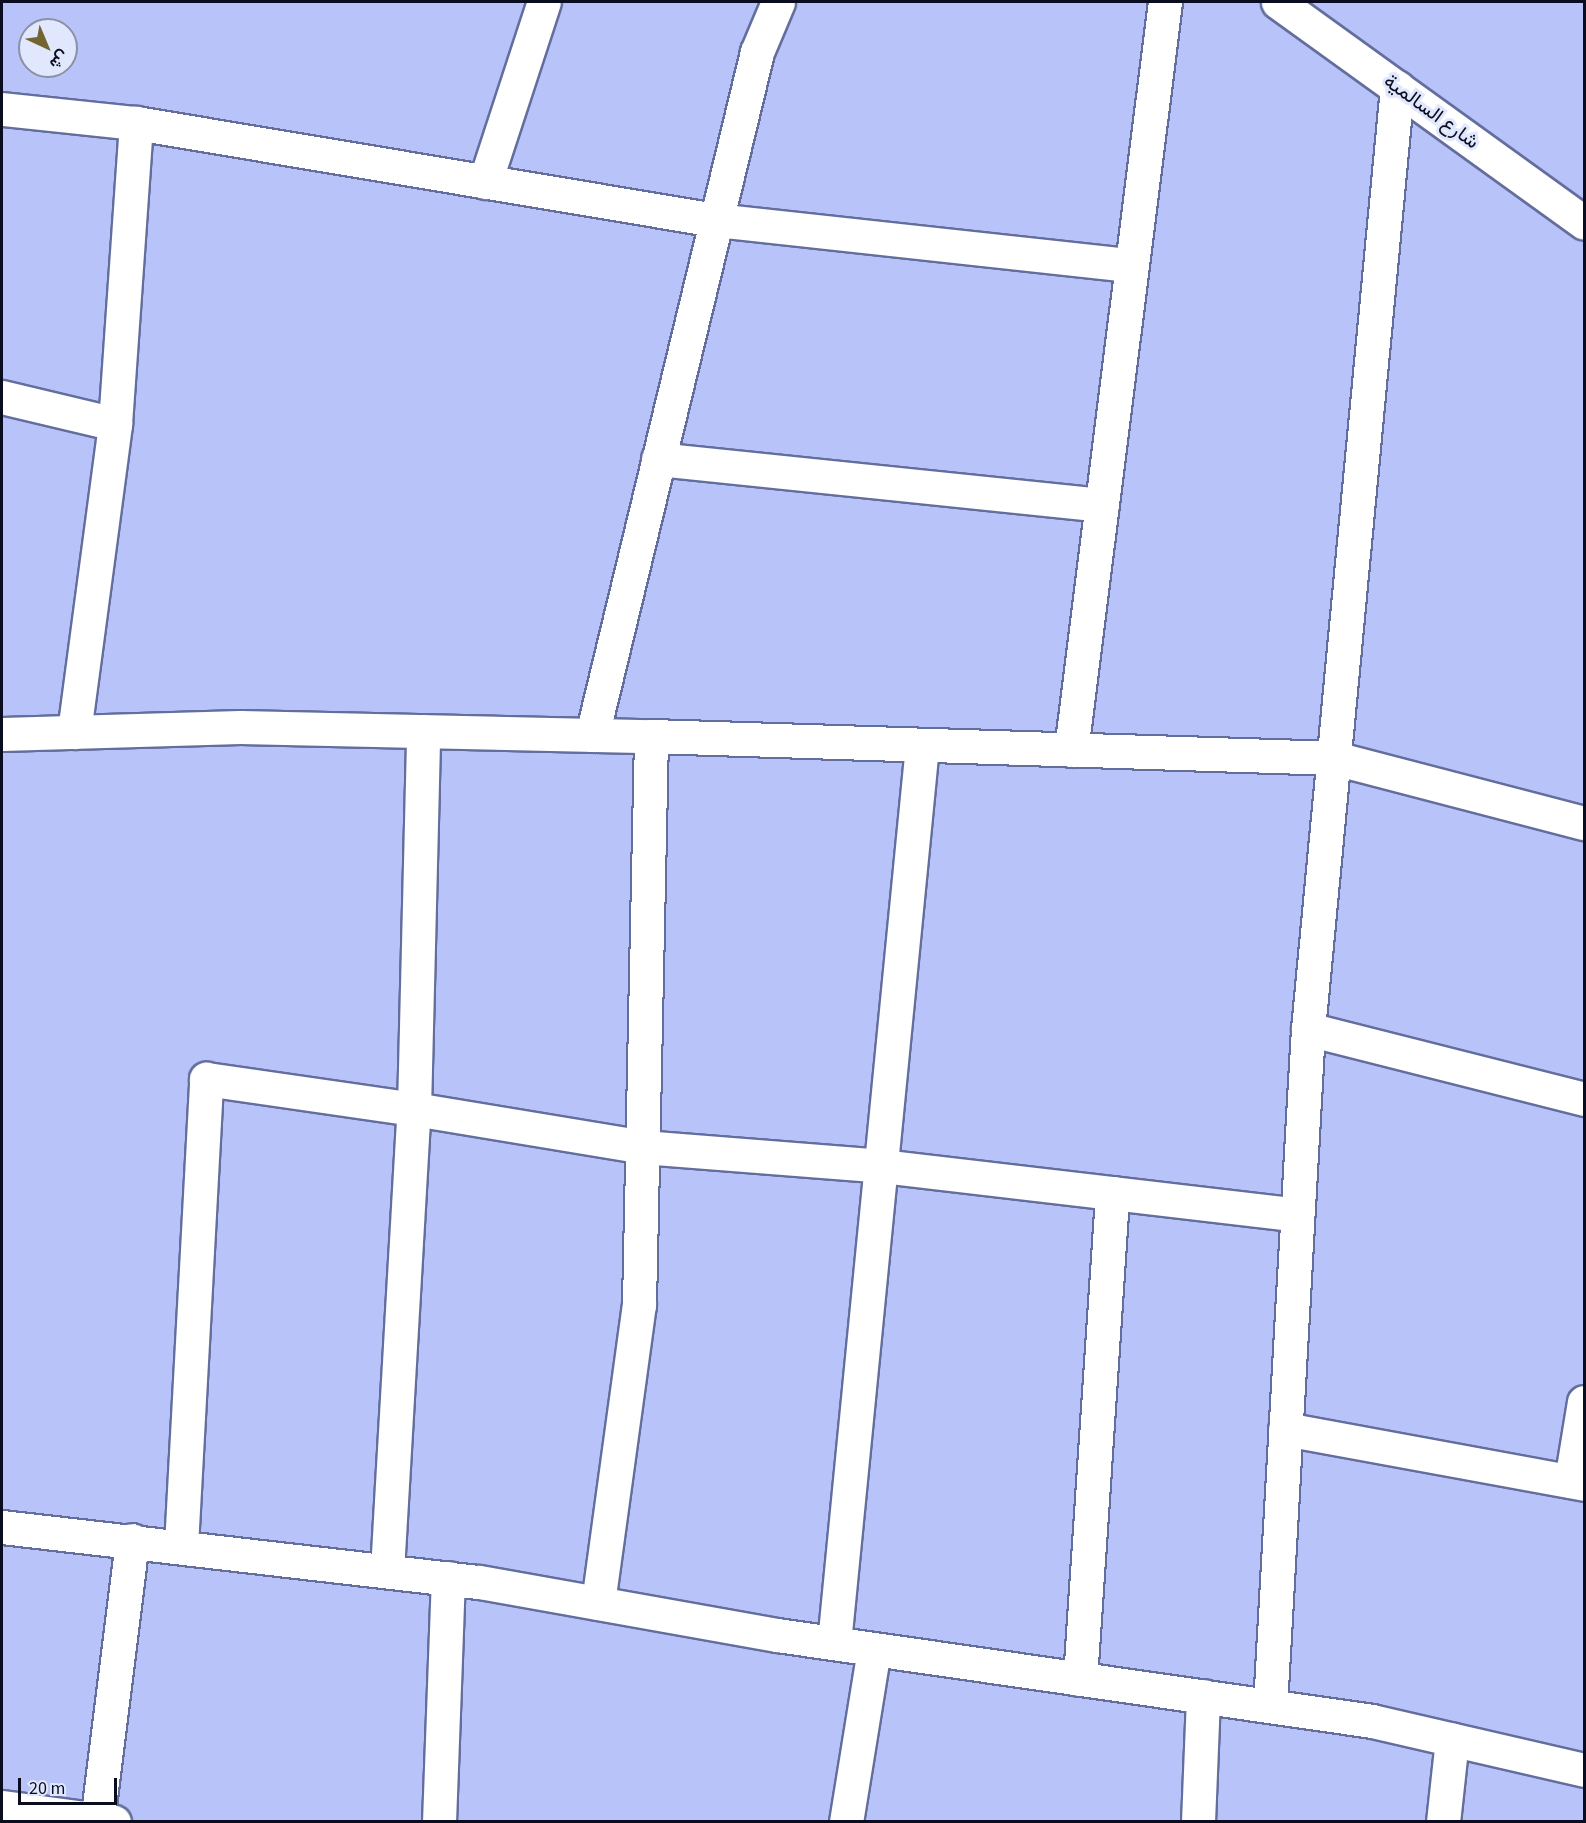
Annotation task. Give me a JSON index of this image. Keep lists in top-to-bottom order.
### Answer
{
  "streets": {
    "street": ["شارع السالمية"]
  },
  "scale_bar": "20 m",
  "north": "bottom right"
}
